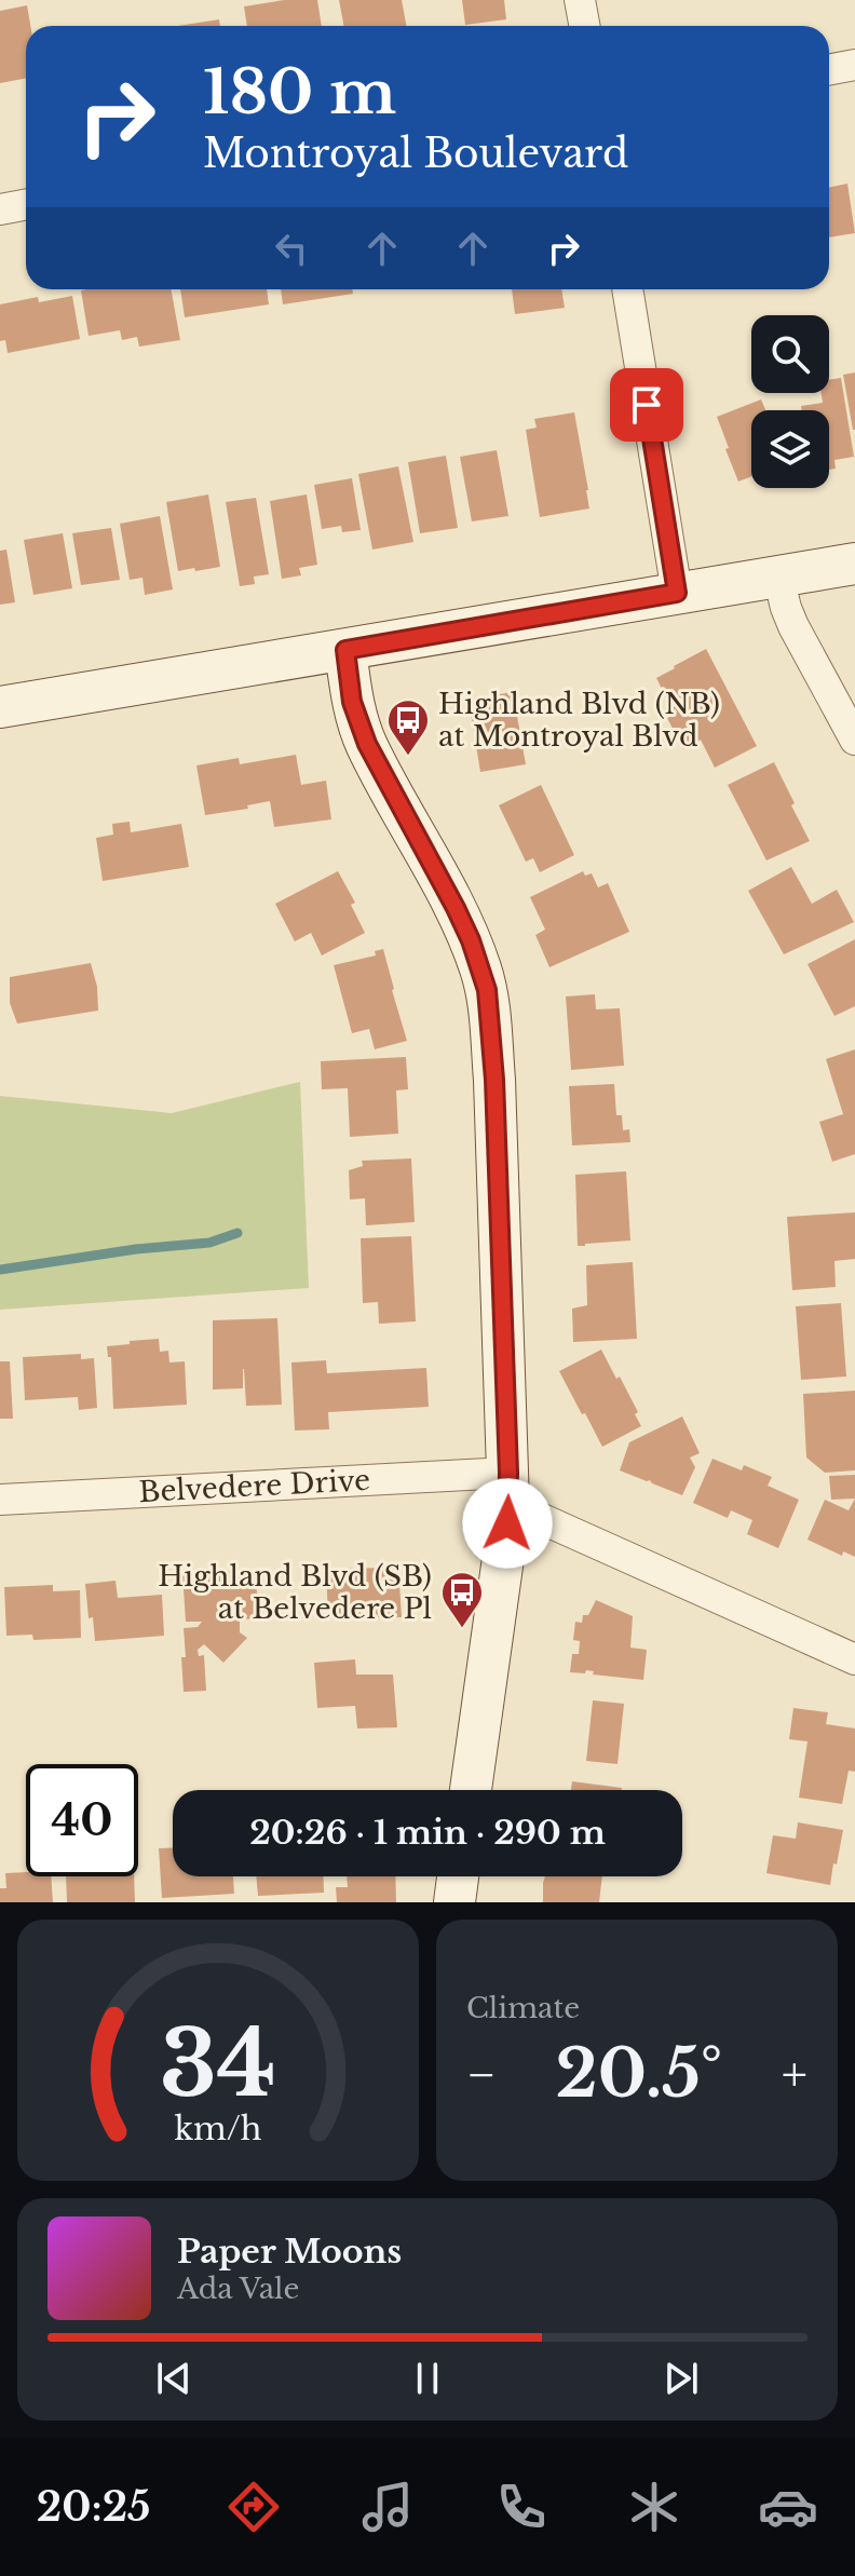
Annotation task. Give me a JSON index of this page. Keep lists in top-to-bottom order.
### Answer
{
  "streets": {
    "street": ["Belvedere Drive"]
  },
  "places": {
    "bus stop": ["Highland Blvd (NB) at Montroyal Blvd", "Highland Blvd (SB) at Belvedere Pl"]
  },
  "page": {
    "turn": ["180 m", "Montroyal Boulevard"],
    "limit": "40",
    "trip": "20:26 · 1 min · 290 m",
    "tile": "Climate",
    "heat": ["−", "20.5°", "+"],
    "song": ["Paper Moons", "Ada Vale"],
    "tabs": "20:25",
    "gauge": ["34", "km/h"]
  }
}
